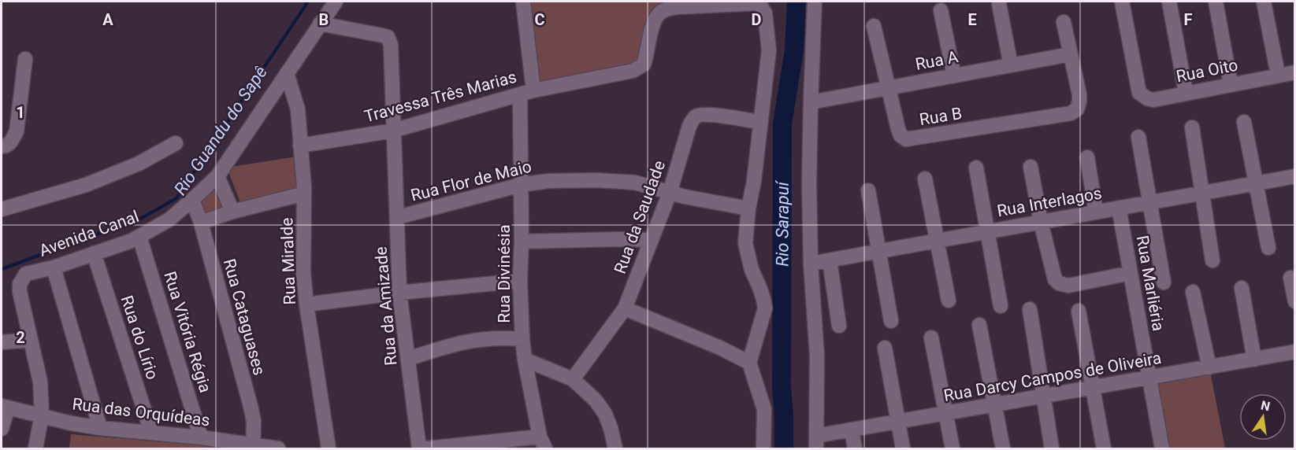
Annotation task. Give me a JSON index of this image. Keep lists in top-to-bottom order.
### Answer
{
  "streets": {
    "street": [
      "Rua A",
      "Rua Oito",
      "Travessa Três Marias",
      "Rua B",
      "Rua Flor de Maio",
      "Rua Interlagos",
      "Rua da Saudade",
      "Avenida Canal",
      "Rua Miralde",
      "Rua Divinésia",
      "Rua Marliéria",
      "Rua da Amizade",
      "Rua Cataguases",
      "Rua Vitória Régia",
      "Rua do Lírio",
      "Rua Darcy Campos de Oliveira",
      "Rua das Orquídeas"
    ]
  },
  "crossings": [
    ["Rua A", "Rua B"],
    ["Travessa Três Marias", "Rua Miralde"],
    ["Travessa Três Marias", "Rua Divinésia"],
    ["Travessa Três Marias", "Rua da Amizade"],
    ["Rua Flor de Maio", "Rua da Saudade"],
    ["Rua Flor de Maio", "Rua Divinésia"],
    ["Rua Flor de Maio", "Rua da Amizade"],
    ["Rua Interlagos", "Rua Marliéria"],
    ["Avenida Canal", "Rua Miralde"],
    ["Avenida Canal", "Rua da Amizade"],
    ["Avenida Canal", "Rua Cataguases"],
    ["Avenida Canal", "Rua Vitória Régia"],
    ["Avenida Canal", "Rua do Lírio"],
    ["Rua Marliéria", "Rua Darcy Campos de Oliveira"],
    ["Rua Cataguases", "Rua das Orquídeas"],
    ["Rua Vitória Régia", "Rua das Orquídeas"],
    ["Rua do Lírio", "Rua das Orquídeas"]
  ],
  "water": ["Rio Guandu do Sapê", "Rio Sarapuí"],
  "north": "top",
  "grid": {
    "columns": [
      "A",
      "B",
      "C",
      "D",
      "E",
      "F"
    ],
    "rows": ["1", "2"]
  }
}
